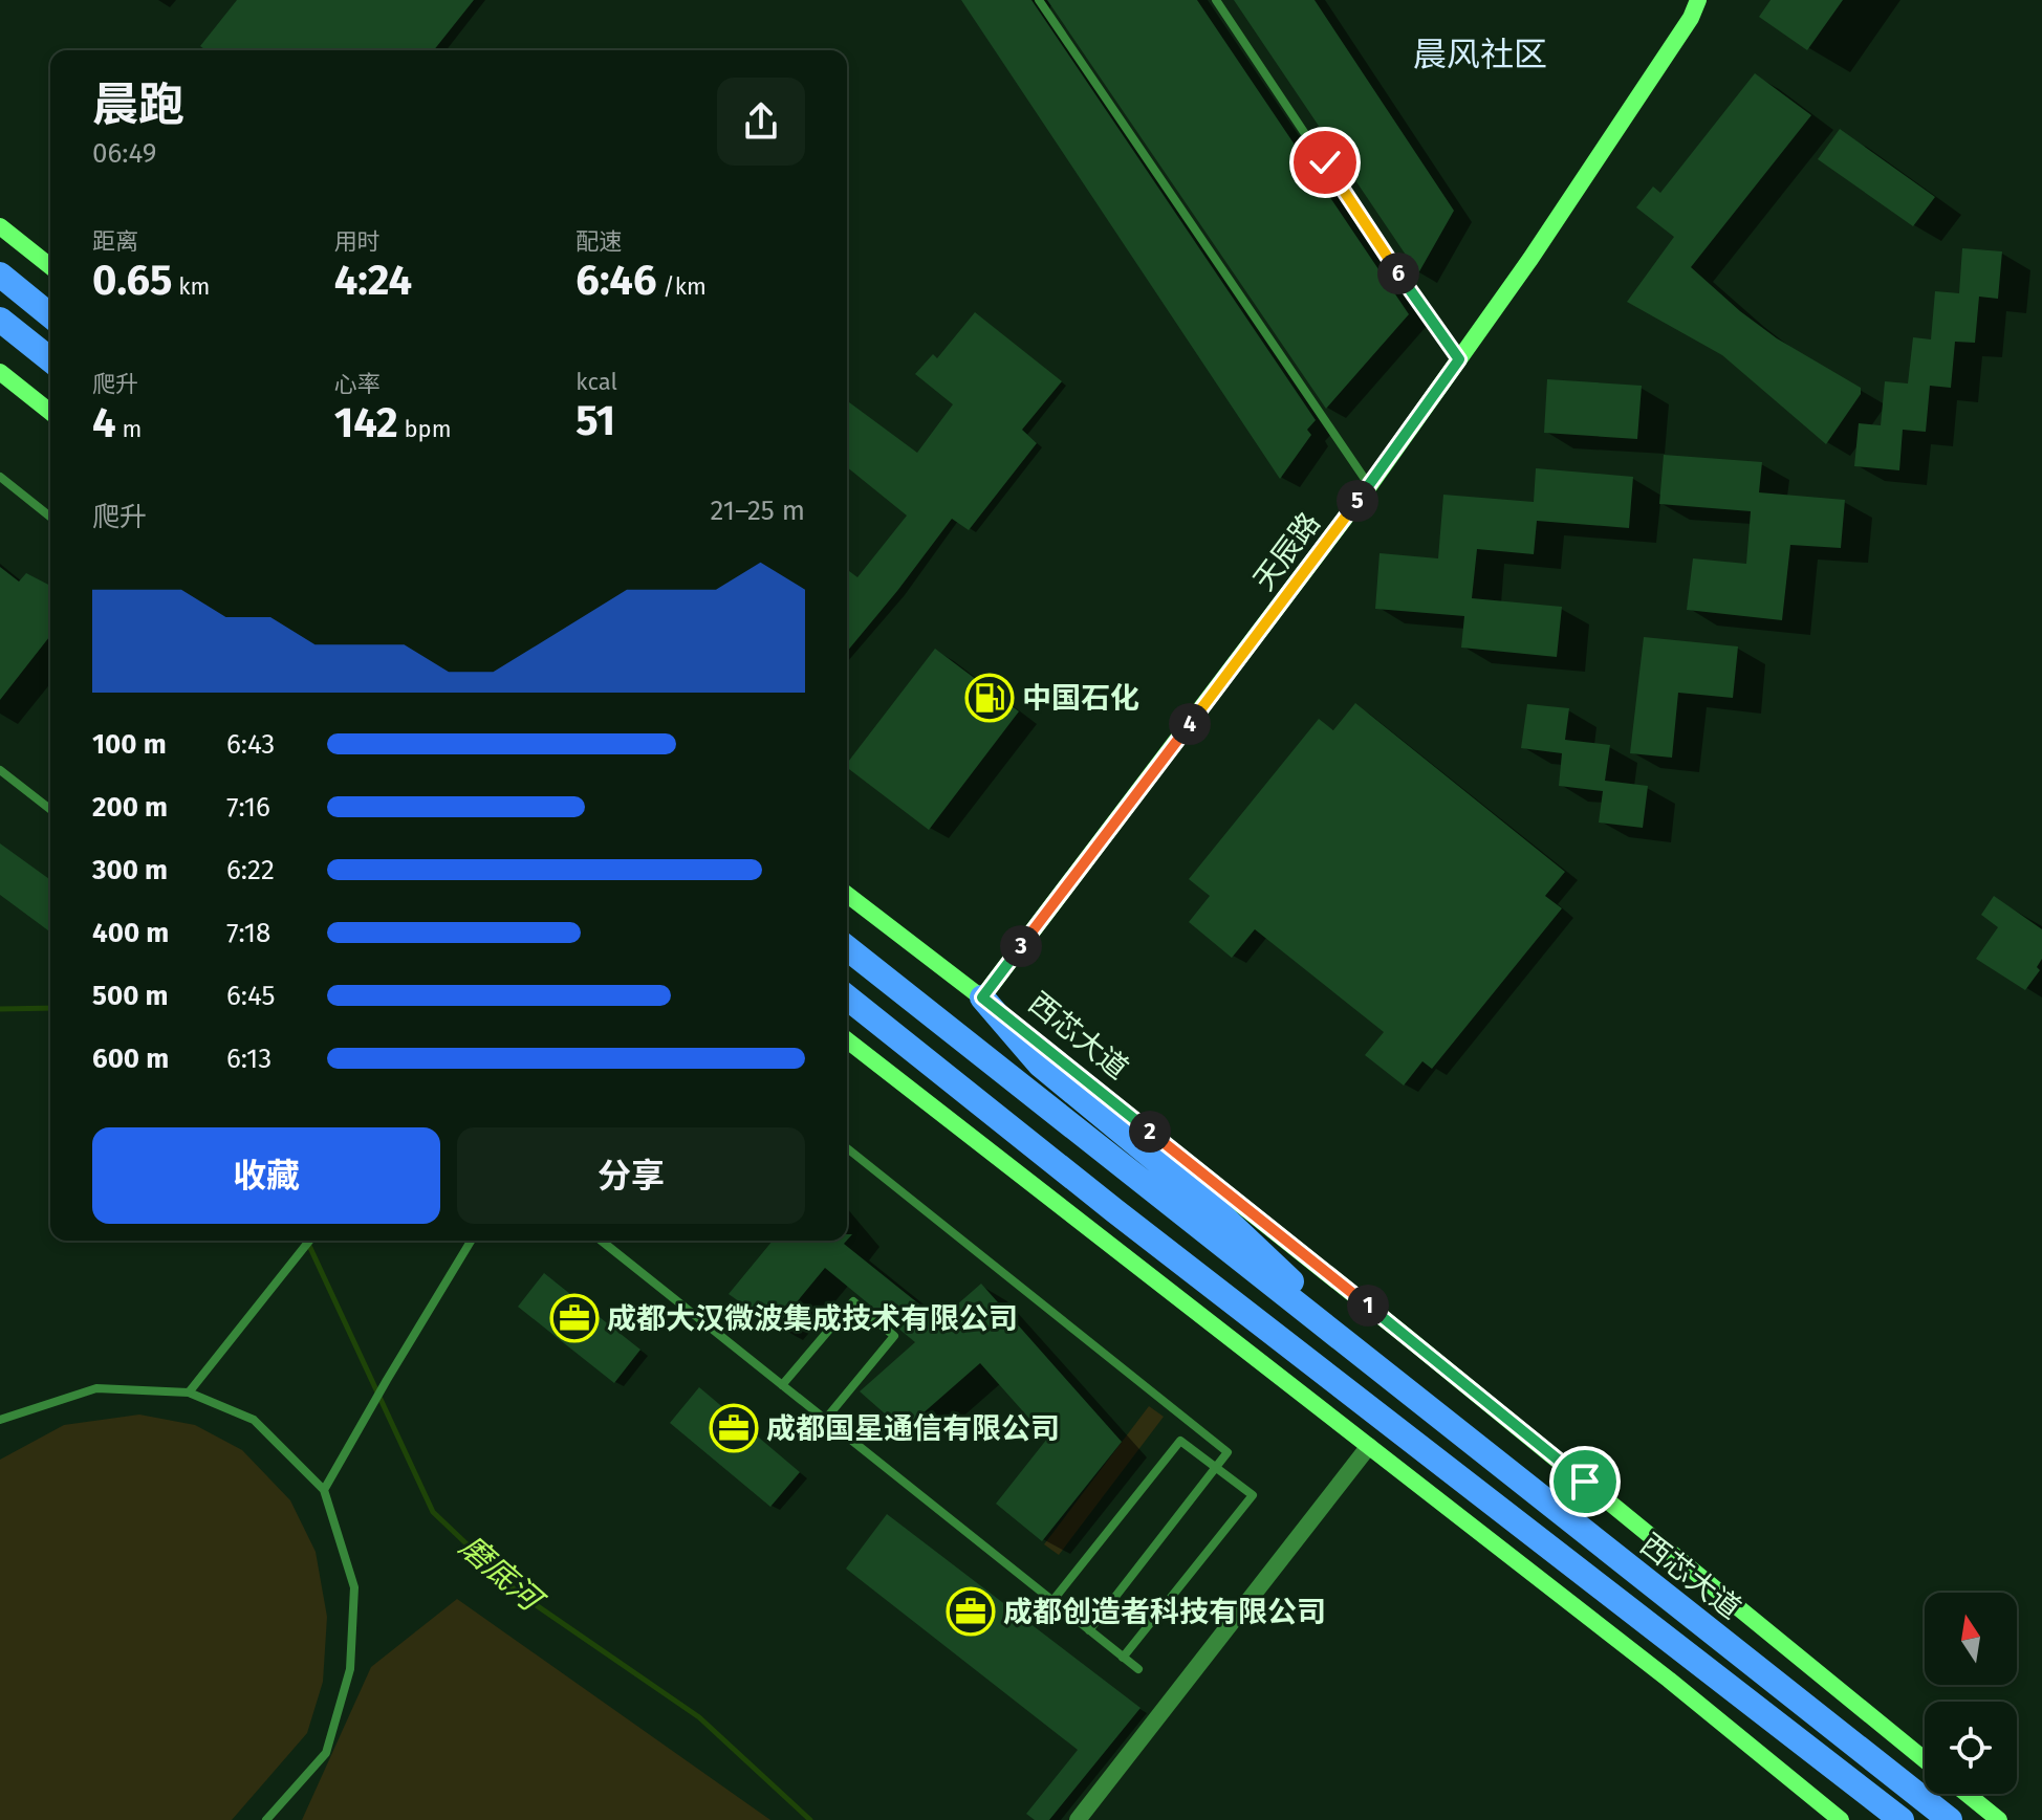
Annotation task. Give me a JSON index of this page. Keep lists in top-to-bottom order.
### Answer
{
  "streets": {
    "highway": ["西芯大道"],
    "main road": ["天辰路"]
  },
  "crossings": [
    ["天辰路", "西芯大道"]
  ],
  "districts": ["晨风社区"],
  "water": ["磨底河"],
  "places": {
    "fuel station": ["中国石化"],
    "office": ["成都大汉微波集成技术有限公司", "成都国星通信有限公司", "成都创造者科技有限公司"]
  },
  "north": "top",
  "page": {
    "heading": ["晨跑", "06:49"],
    "stats": [
      ["距离", "0.65 km"],
      ["用时", "4:24"],
      ["配速", "6:46 /km"],
      ["爬升", "4 m"],
      ["心率", "142 bpm"],
      ["kcal", "51"]
    ],
    "pins": [
      "6",
      "5",
      "4",
      "3",
      "2",
      "1"
    ],
    "chart": ["爬升", "21–25 m"],
    "list": [
      {
        "name": "100 m",
        "note": "6:43"
      },
      {
        "name": "200 m",
        "note": "7:16"
      },
      {
        "name": "300 m",
        "note": "6:22"
      },
      {
        "name": "400 m",
        "note": "7:18"
      },
      {
        "name": "500 m",
        "note": "6:45"
      },
      {
        "name": "600 m",
        "note": "6:13"
      }
    ],
    "buttons": ["收藏", "分享"]
  }
}
